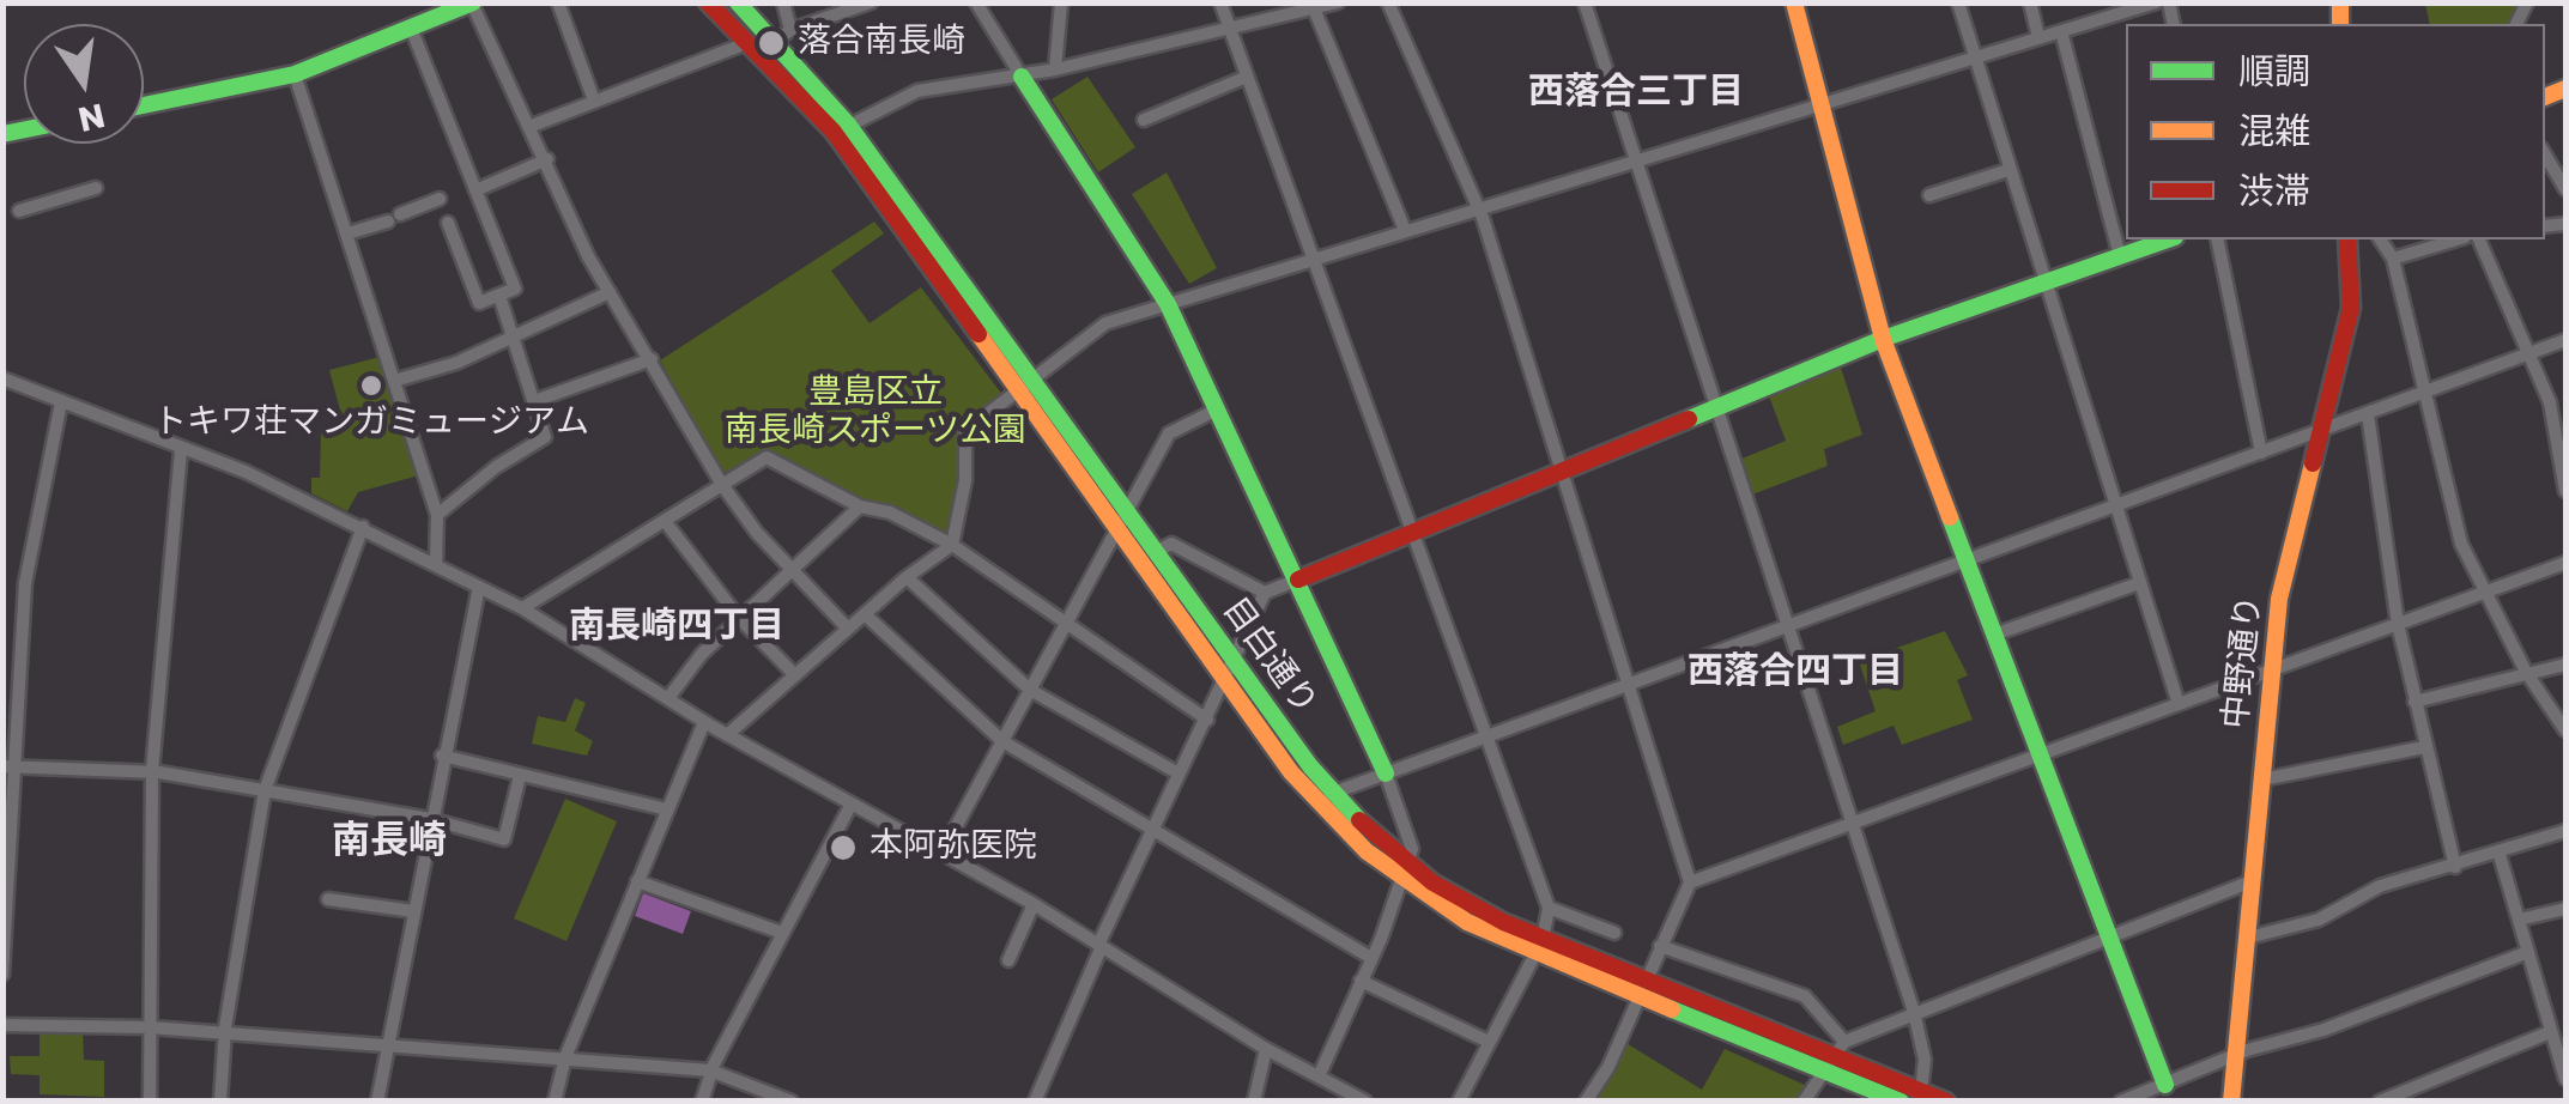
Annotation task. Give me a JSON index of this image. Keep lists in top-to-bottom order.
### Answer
{
  "streets": {
    "main road": ["目白通り", "中野通り"]
  },
  "districts": [
    "西落合三丁目",
    "南長崎四丁目",
    "西落合四丁目",
    "南長崎"
  ],
  "parks": ["豊島区立 南長崎スポーツ公園"],
  "places": ["落合南長崎", "トキワ荘マンガミュージアム", "本阿弥医院"],
  "legend": ["順調", "混雑", "渋滞"],
  "north": "bottom"
}
